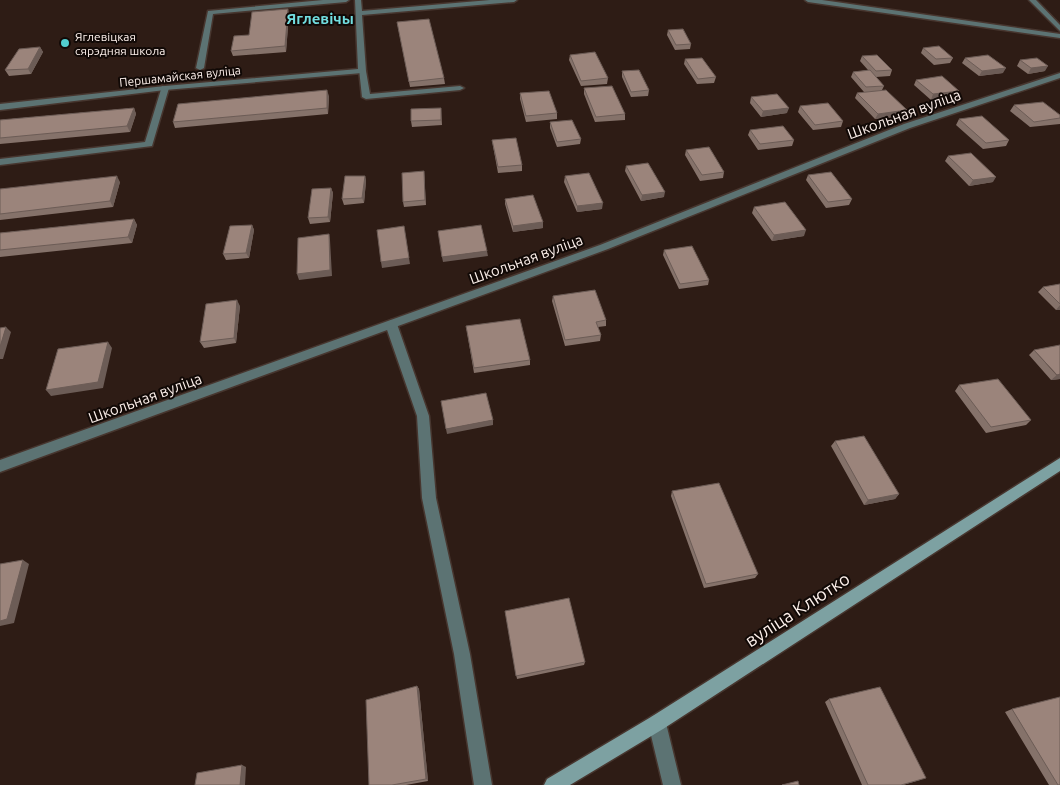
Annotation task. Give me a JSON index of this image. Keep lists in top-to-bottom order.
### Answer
{
  "streets": {
    "street": ["Першамайская вуліца", "Школьная вуліца", "вуліца Клютко"]
  },
  "districts": ["Яглевічы"],
  "places": ["Яглевіцкая сярэдняя школа"]
}
